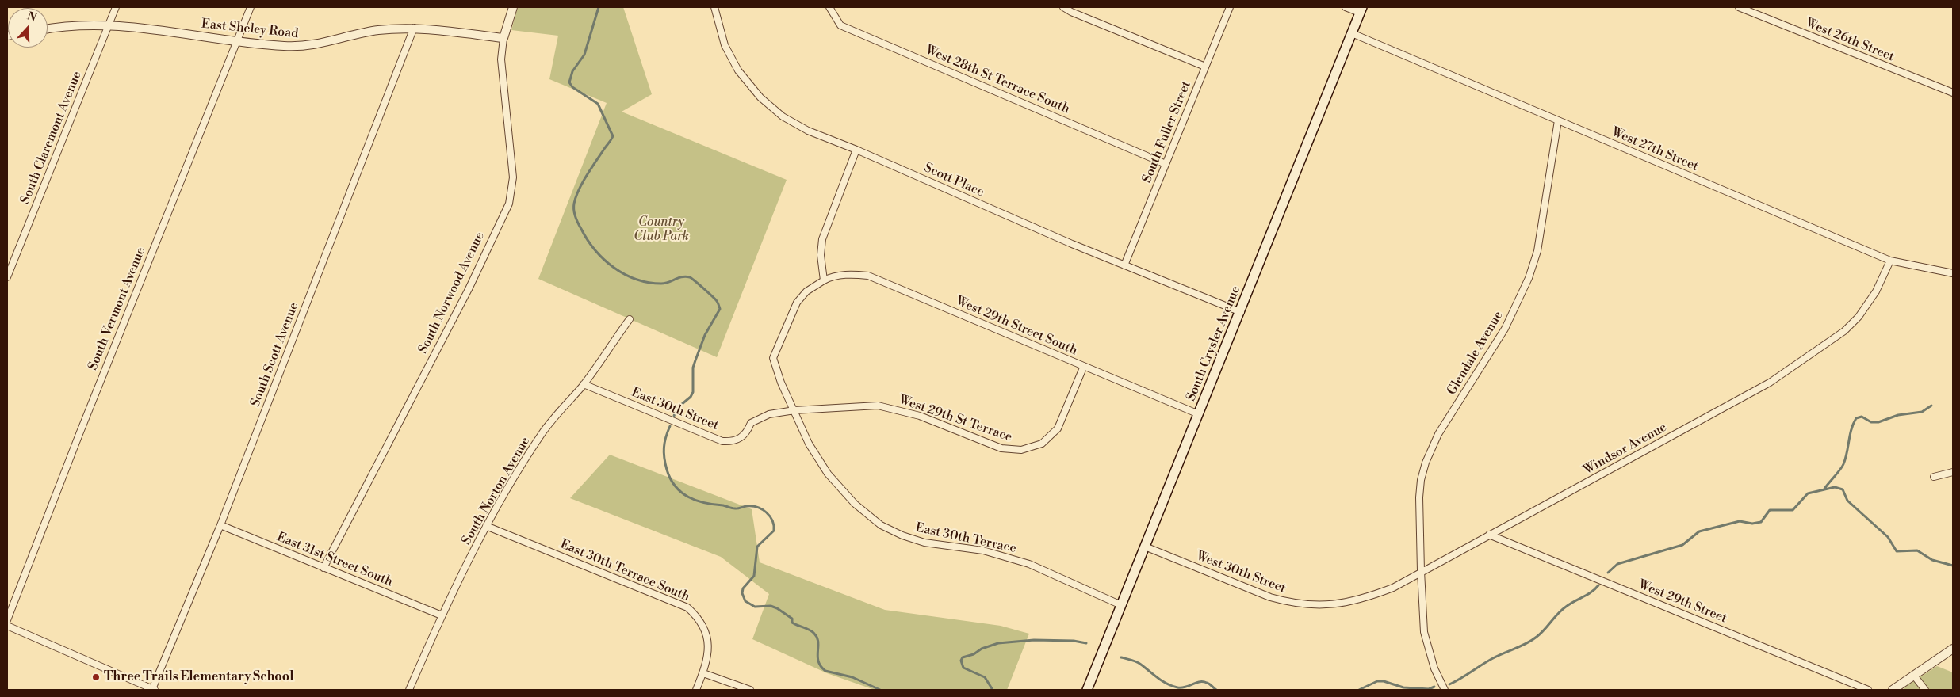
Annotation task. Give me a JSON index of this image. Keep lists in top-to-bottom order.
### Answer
{
  "streets": {
    "main road": ["South Crysler Avenue"],
    "street": [
      "East Sheley Road",
      "West 26th Street",
      "West 28th St Terrace South",
      "South Fuller Street",
      "South Claremont Avenue",
      "West 27th Street",
      "Scott Place",
      "South Norwood Avenue",
      "South Vermont Avenue",
      "West 29th Street South",
      "Glendale Avenue",
      "South Scott Avenue",
      "East 30th Street",
      "West 29th St Terrace",
      "Windsor Avenue",
      "South Norton Avenue",
      "East 30th Terrace",
      "East 31st Street South",
      "East 30th Terrace South",
      "West 30th Street",
      "West 29th Street"
    ]
  },
  "crossings": [
    ["East Sheley Road", "South Claremont Avenue"],
    ["East Sheley Road", "South Norwood Avenue"],
    ["East Sheley Road", "South Vermont Avenue"],
    ["East Sheley Road", "South Scott Avenue"],
    ["West 28th St Terrace South", "South Fuller Street"],
    ["South Fuller Street", "Scott Place"],
    ["West 27th Street", "South Crysler Avenue"],
    ["West 27th Street", "Glendale Avenue"],
    ["West 27th Street", "Windsor Avenue"],
    ["Scott Place", "South Crysler Avenue"],
    ["South Norwood Avenue", "East 31st Street South"],
    ["West 29th Street South", "South Crysler Avenue"],
    ["West 29th Street South", "West 29th St Terrace"],
    ["West 29th Street South", "East 30th Terrace"],
    ["South Crysler Avenue", "East 30th Terrace"],
    ["South Crysler Avenue", "West 30th Street"],
    ["Glendale Avenue", "Windsor Avenue"],
    ["South Scott Avenue", "East 31st Street South"],
    ["East 30th Street", "West 29th St Terrace"],
    ["East 30th Street", "South Norton Avenue"],
    ["West 29th St Terrace", "East 30th Terrace"],
    ["Windsor Avenue", "West 30th Street"],
    ["Windsor Avenue", "West 29th Street"],
    ["South Norton Avenue", "East 31st Street South"],
    ["South Norton Avenue", "East 30th Terrace South"]
  ],
  "parks": ["Country Club Park"],
  "places": ["Three Trails Elementary School"],
  "north": "top"
}
